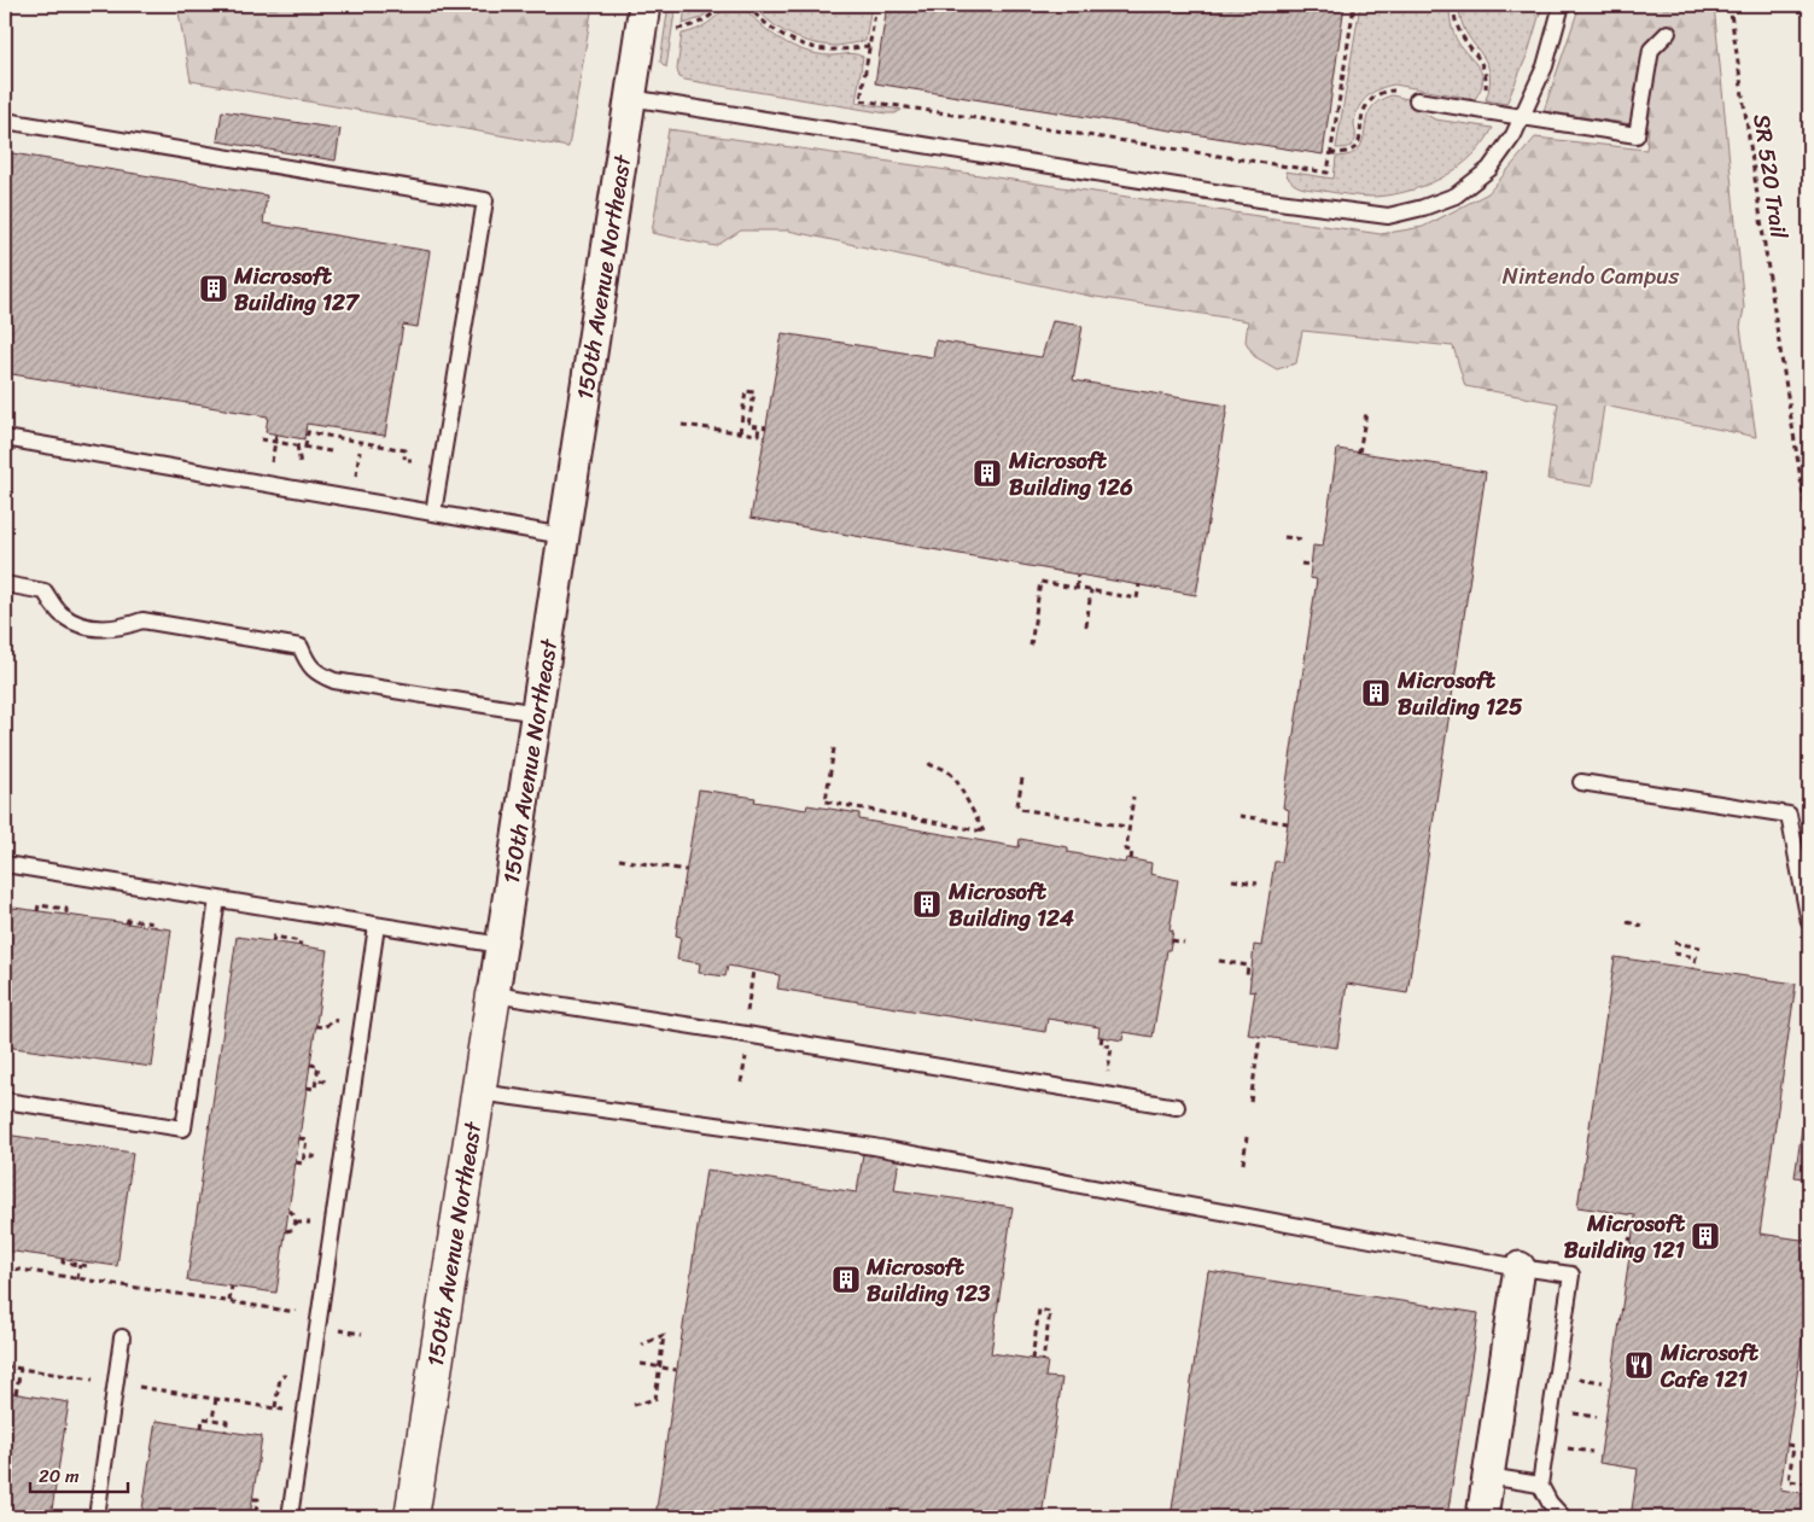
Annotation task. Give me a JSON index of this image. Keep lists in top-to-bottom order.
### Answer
{
  "streets": {
    "street": ["150th Avenue Northeast"],
    "path": ["SR 520 Trail"]
  },
  "parks": ["Nintendo Campus"],
  "places": {
    "building": [
      "Microsoft Building 127",
      "Microsoft Building 126",
      "Microsoft Building 125",
      "Microsoft Building 124",
      "Microsoft Building 121",
      "Microsoft Building 123"
    ],
    "restaurant": ["Microsoft Cafe 121"]
  },
  "scale_bar": "20 m"
}
